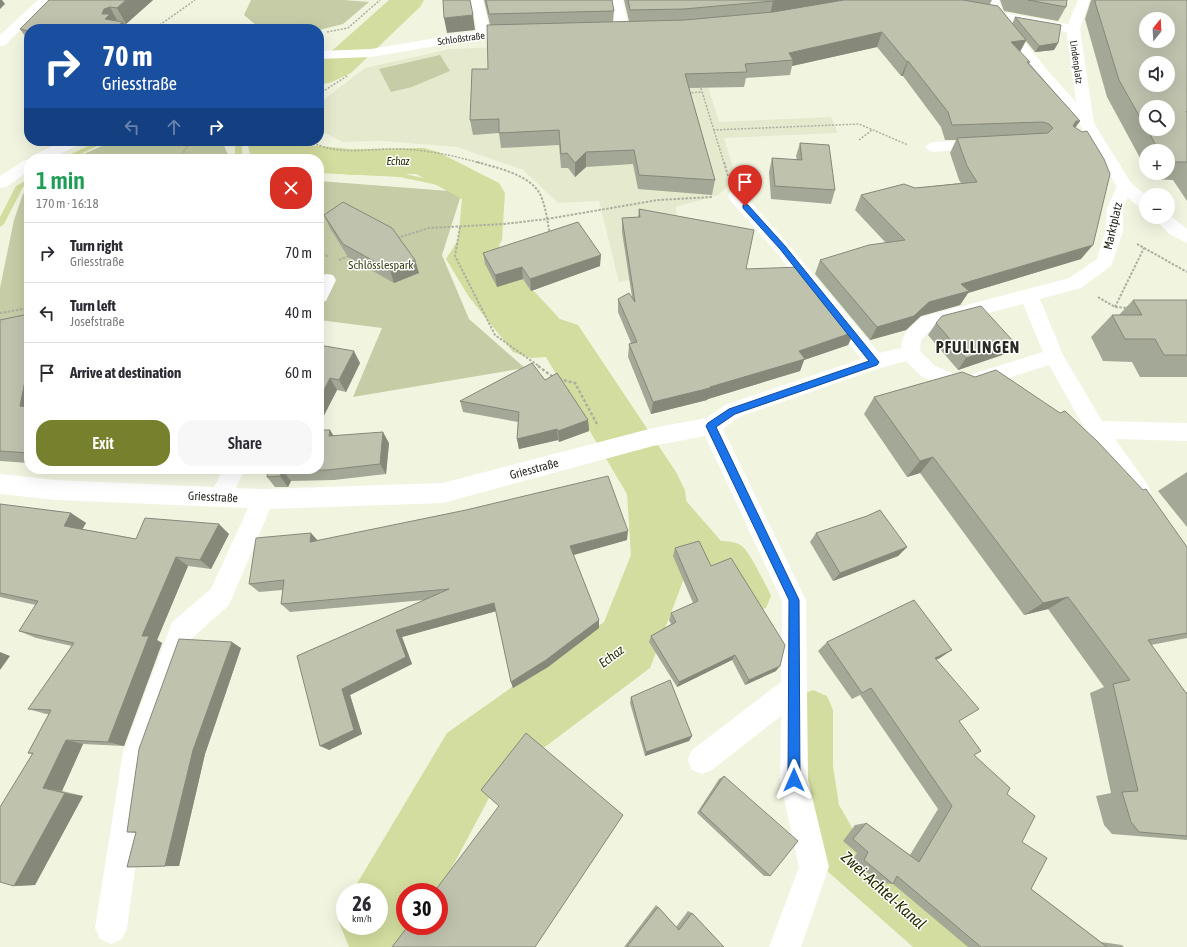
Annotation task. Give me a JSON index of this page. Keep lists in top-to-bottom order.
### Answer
{
  "streets": {
    "street": [
      "Schloßstraße",
      "Lindenplatz",
      "Marktplatz",
      "Griesstraße"
    ]
  },
  "crossings": [
    ["Lindenplatz", "Marktplatz"]
  ],
  "districts": ["PFULLINGEN"],
  "water": ["Echaz", "Zwei-Achtel-Kanal"],
  "parks": ["Schlösslespark"],
  "north": "top",
  "page": {
    "map_buttons": ["+", "−"],
    "turn": ["70 m", "Griesstraße"],
    "heading": ["1 min", "170 m · 16:18"],
    "list": [
      {
        "name": "Turn right",
        "note": "Griesstraße",
        "value": "70 m"
      },
      {
        "name": "Turn left",
        "note": "Josefstraße",
        "value": "40 m"
      },
      {
        "name": "Arrive at destination",
        "value": "60 m"
      }
    ],
    "buttons": ["Exit", "Share"],
    "speed": "26 km/h",
    "limit": "30"
  }
}
